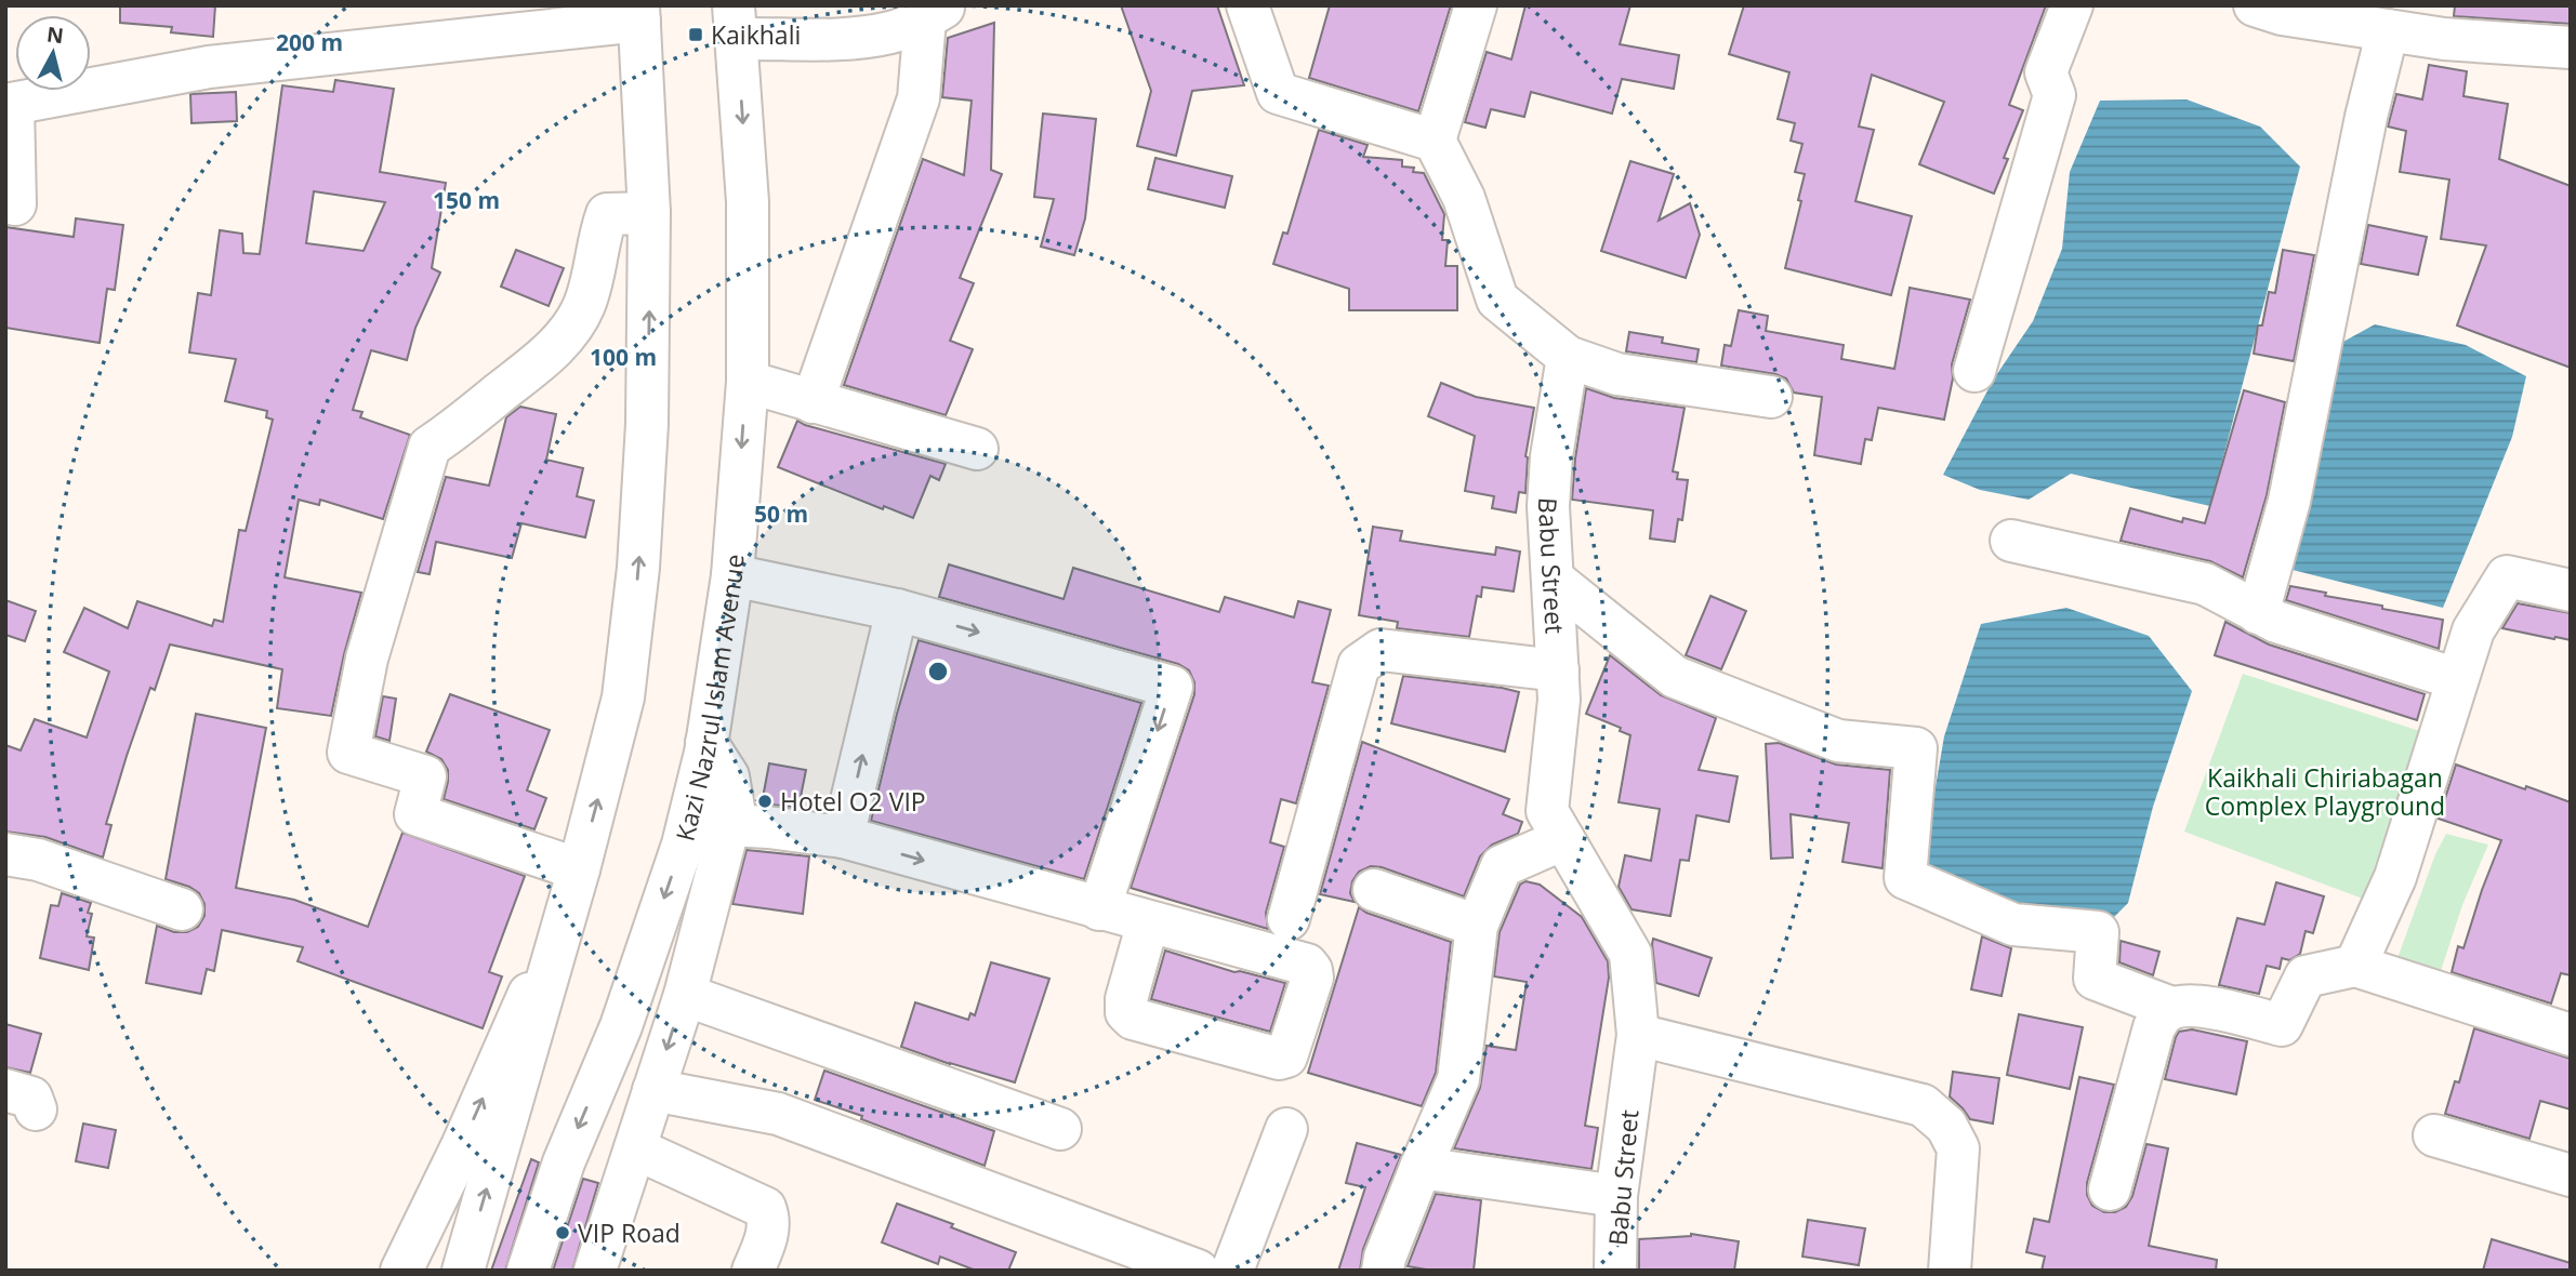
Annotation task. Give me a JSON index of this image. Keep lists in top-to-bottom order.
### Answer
{
  "streets": {
    "street": ["Babu Street", "Kazi Nazrul Islam Avenue"]
  },
  "parks": ["Kaikhali Chiriabagan Complex Playground"],
  "places": {
    "transit": ["Kaikhali"],
    "other": ["Hotel O2 VIP", "VIP Road"]
  },
  "north": "top",
  "rings": [
    "200 m",
    "150 m",
    "100 m",
    "50 m"
  ]
}
